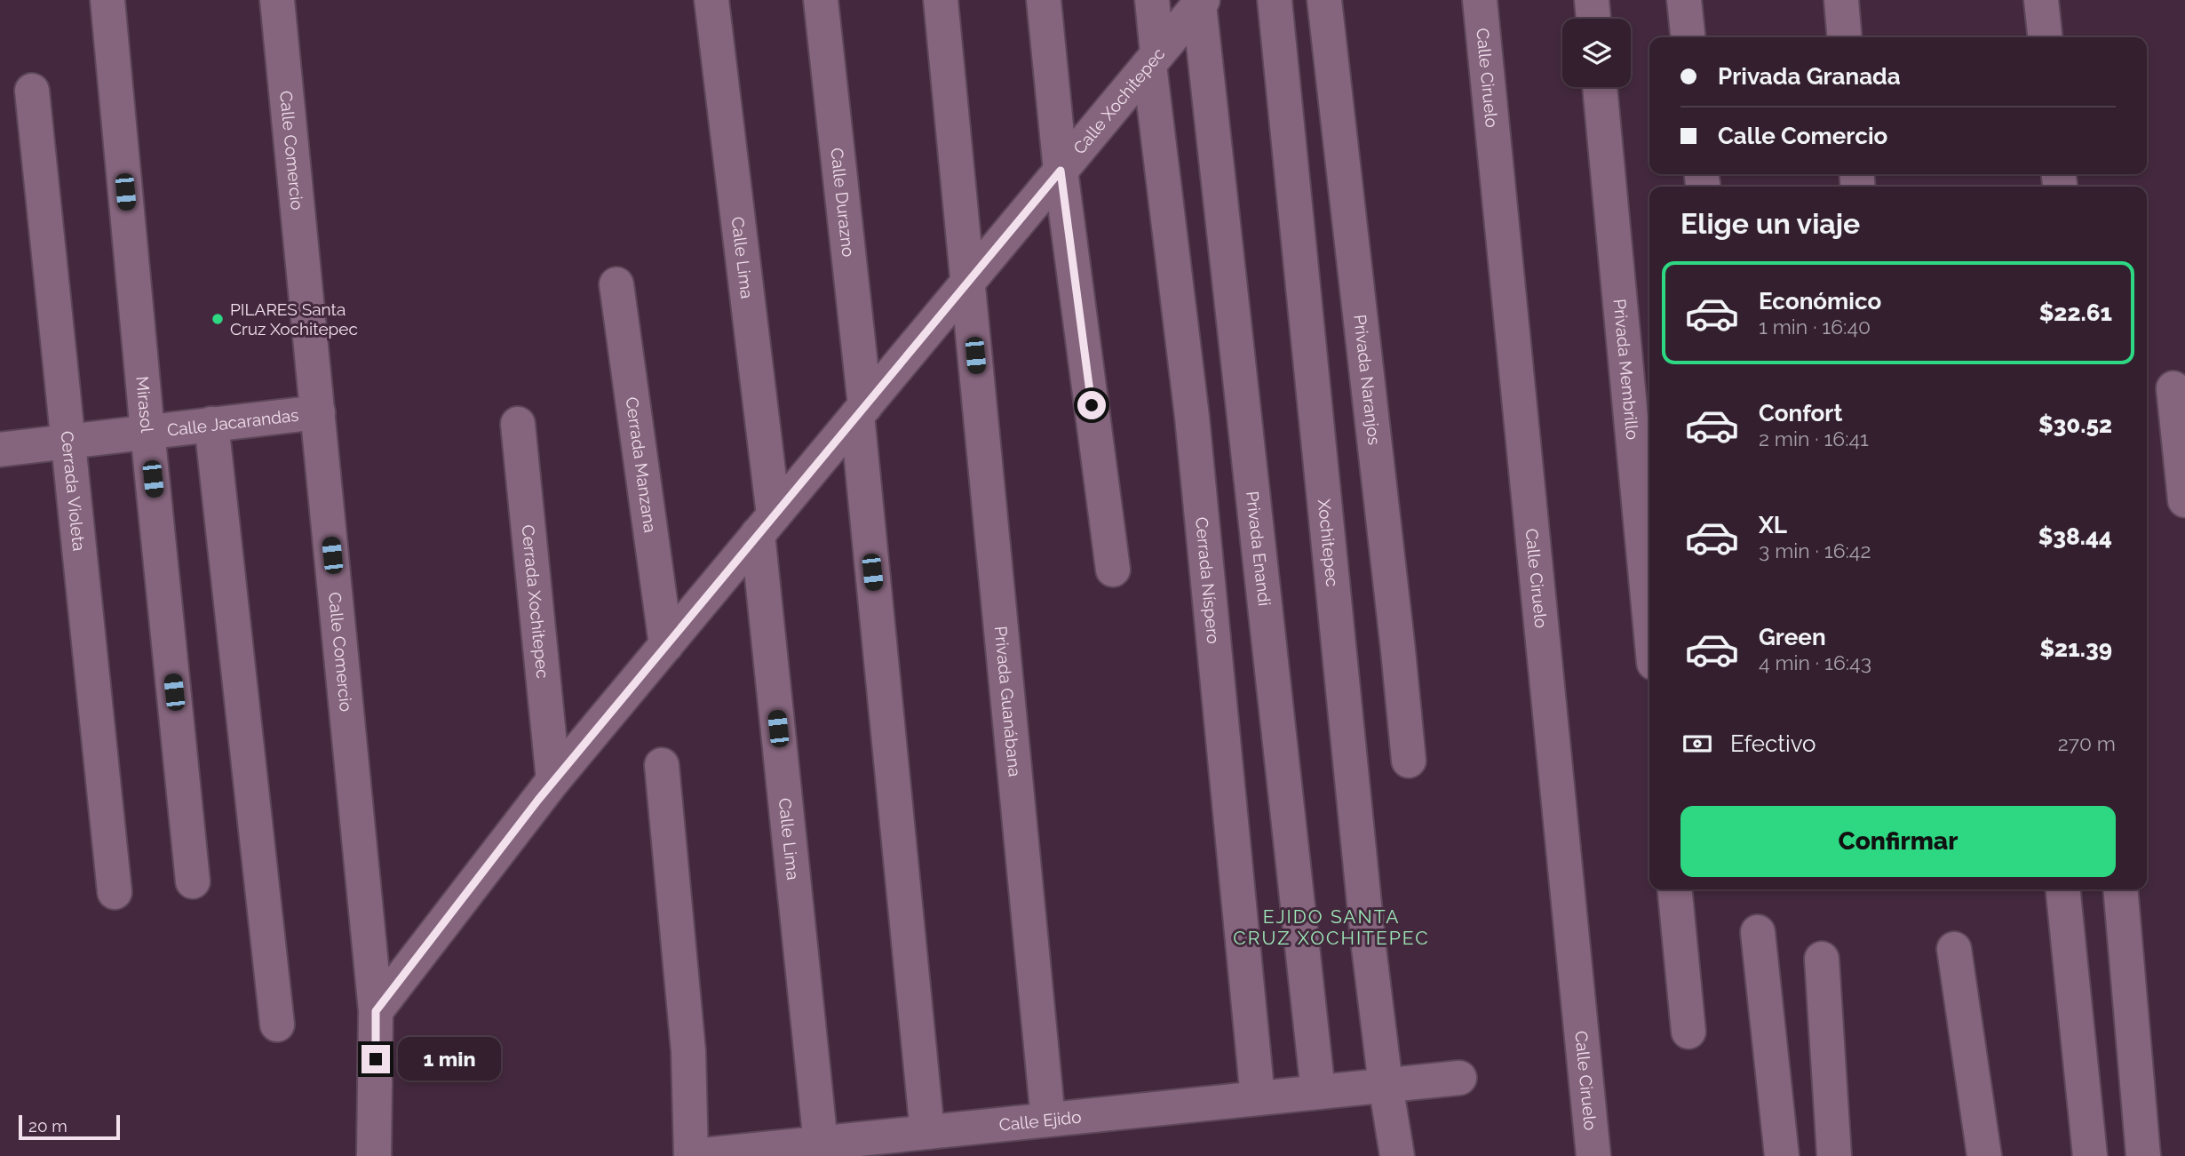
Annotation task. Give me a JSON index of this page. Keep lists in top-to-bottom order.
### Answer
{
  "streets": {
    "street": [
      "Calle Ciruelo",
      "Calle Xochitepec",
      "Calle Comercio",
      "Calle Durazno",
      "Calle Lima",
      "Privada Membrillo",
      "Privada Naranjos",
      "Mirasol",
      "Calle Jacarandas",
      "Cerrada Manzana",
      "Cerrada Violeta",
      "Xochitepec",
      "Privada Enandi",
      "Cerrada Níspero",
      "Cerrada Xochitepec",
      "Privada Guanábana",
      "Calle Ejido"
    ]
  },
  "crossings": [
    ["Calle Xochitepec", "Calle Comercio"],
    ["Calle Xochitepec", "Calle Durazno"],
    ["Calle Xochitepec", "Calle Lima"],
    ["Calle Xochitepec", "Cerrada Manzana"],
    ["Calle Xochitepec", "Privada Enandi"],
    ["Calle Xochitepec", "Cerrada Níspero"],
    ["Calle Xochitepec", "Cerrada Xochitepec"],
    ["Calle Xochitepec", "Privada Guanábana"],
    ["Calle Comercio", "Calle Jacarandas"],
    ["Calle Durazno", "Calle Ejido"],
    ["Calle Lima", "Calle Ejido"],
    ["Mirasol", "Calle Jacarandas"],
    ["Calle Jacarandas", "Cerrada Violeta"],
    ["Xochitepec", "Calle Ejido"],
    ["Privada Enandi", "Calle Ejido"],
    ["Cerrada Níspero", "Calle Ejido"],
    ["Privada Guanábana", "Calle Ejido"]
  ],
  "districts": ["EJIDO SANTA CRUZ XOCHITEPEC"],
  "places": ["PILARES Santa Cruz Xochitepec"],
  "scale_bar": "20 m",
  "page": {
    "banner": ["Privada Granada", "Calle Comercio"],
    "heading": "Elige un viaje",
    "list": [
      {
        "name": "Económico",
        "note": "1 min · 16:40",
        "value": "$22.61"
      },
      {
        "name": "Confort",
        "note": "2 min · 16:41",
        "value": "$30.52"
      },
      {
        "name": "XL",
        "note": "3 min · 16:42",
        "value": "$38.44"
      },
      {
        "name": "Green",
        "note": "4 min · 16:43",
        "value": "$21.39"
      }
    ],
    "pay": ["Efectivo", "270 m"],
    "buttons": "Confirmar",
    "bubble": "1 min",
    "scale": "20 m"
  }
}
